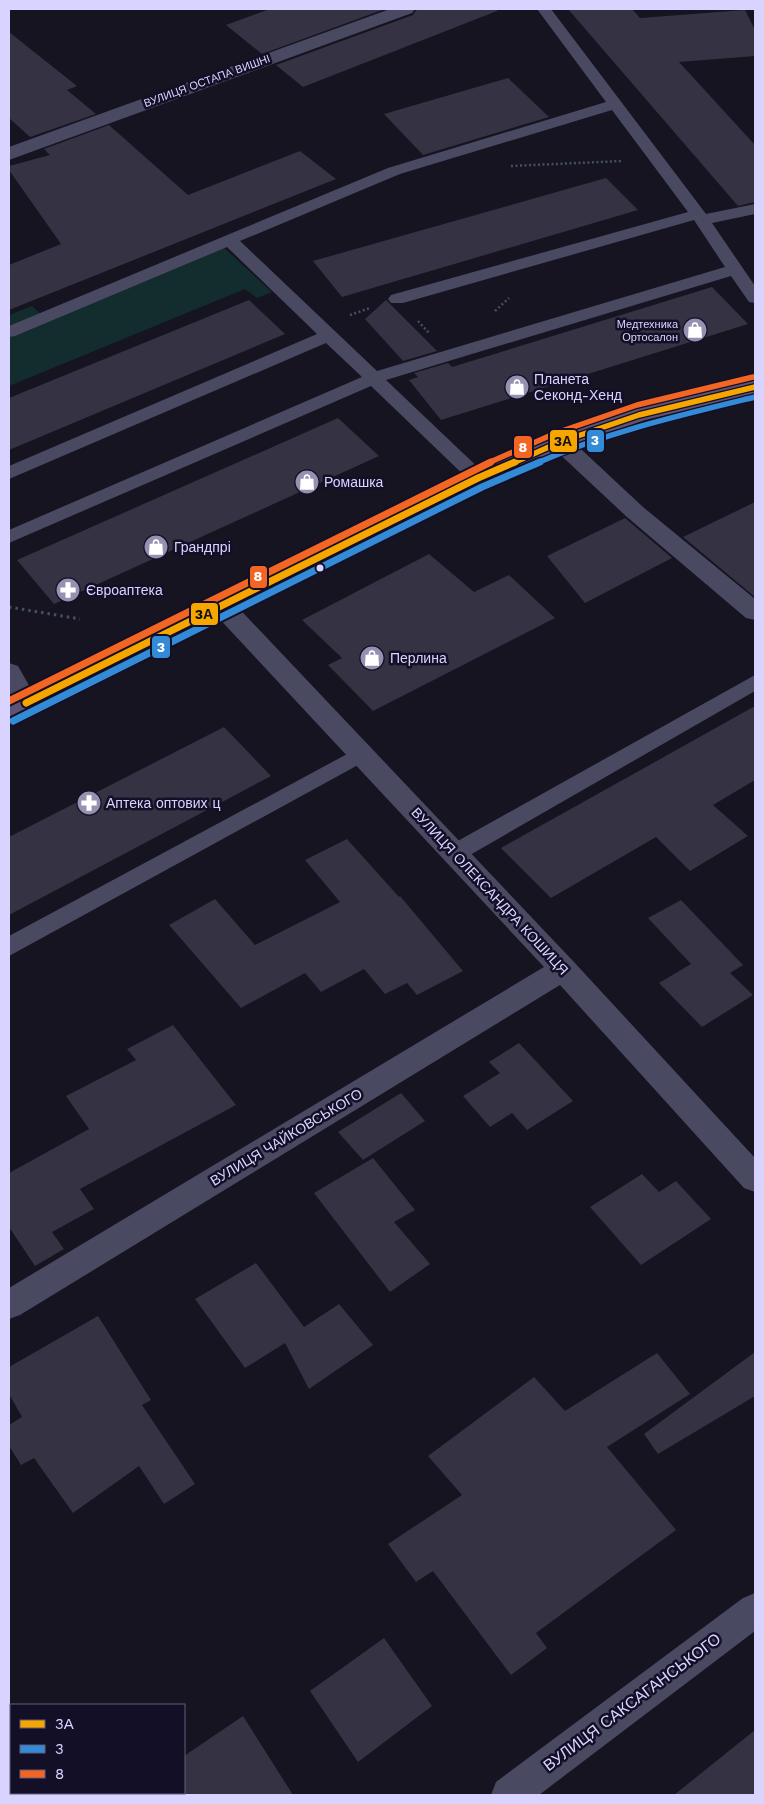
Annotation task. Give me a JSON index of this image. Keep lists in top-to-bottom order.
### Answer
{
  "streets": {
    "street": [
      "ВУЛИЦЯ ОСТАПА ВИШНІ",
      "ВУЛИЦЯ ОЛЕКСАНДРА КОШИЦЯ",
      "ВУЛИЦЯ ЧАЙКОВСЬКОГО",
      "ВУЛИЦЯ САКСАГАНСЬКОГО"
    ]
  },
  "crossings": [
    ["ВУЛИЦЯ ОЛЕКСАНДРА КОШИЦЯ", "ВУЛИЦЯ ЧАЙКОВСЬКОГО"]
  ],
  "places": {
    "shop": [
      "Медтехника Ортосалон",
      "Планета Секонд-Хенд",
      "Ромашка",
      "Грандпрі",
      "Перлина"
    ],
    "pharmacy": ["Євроаптека", "Аптека оптових ц"]
  },
  "lines": ["transit line 8", "transit line 3А", "transit line 3"],
  "legend": ["3А", "3", "8"]
}
